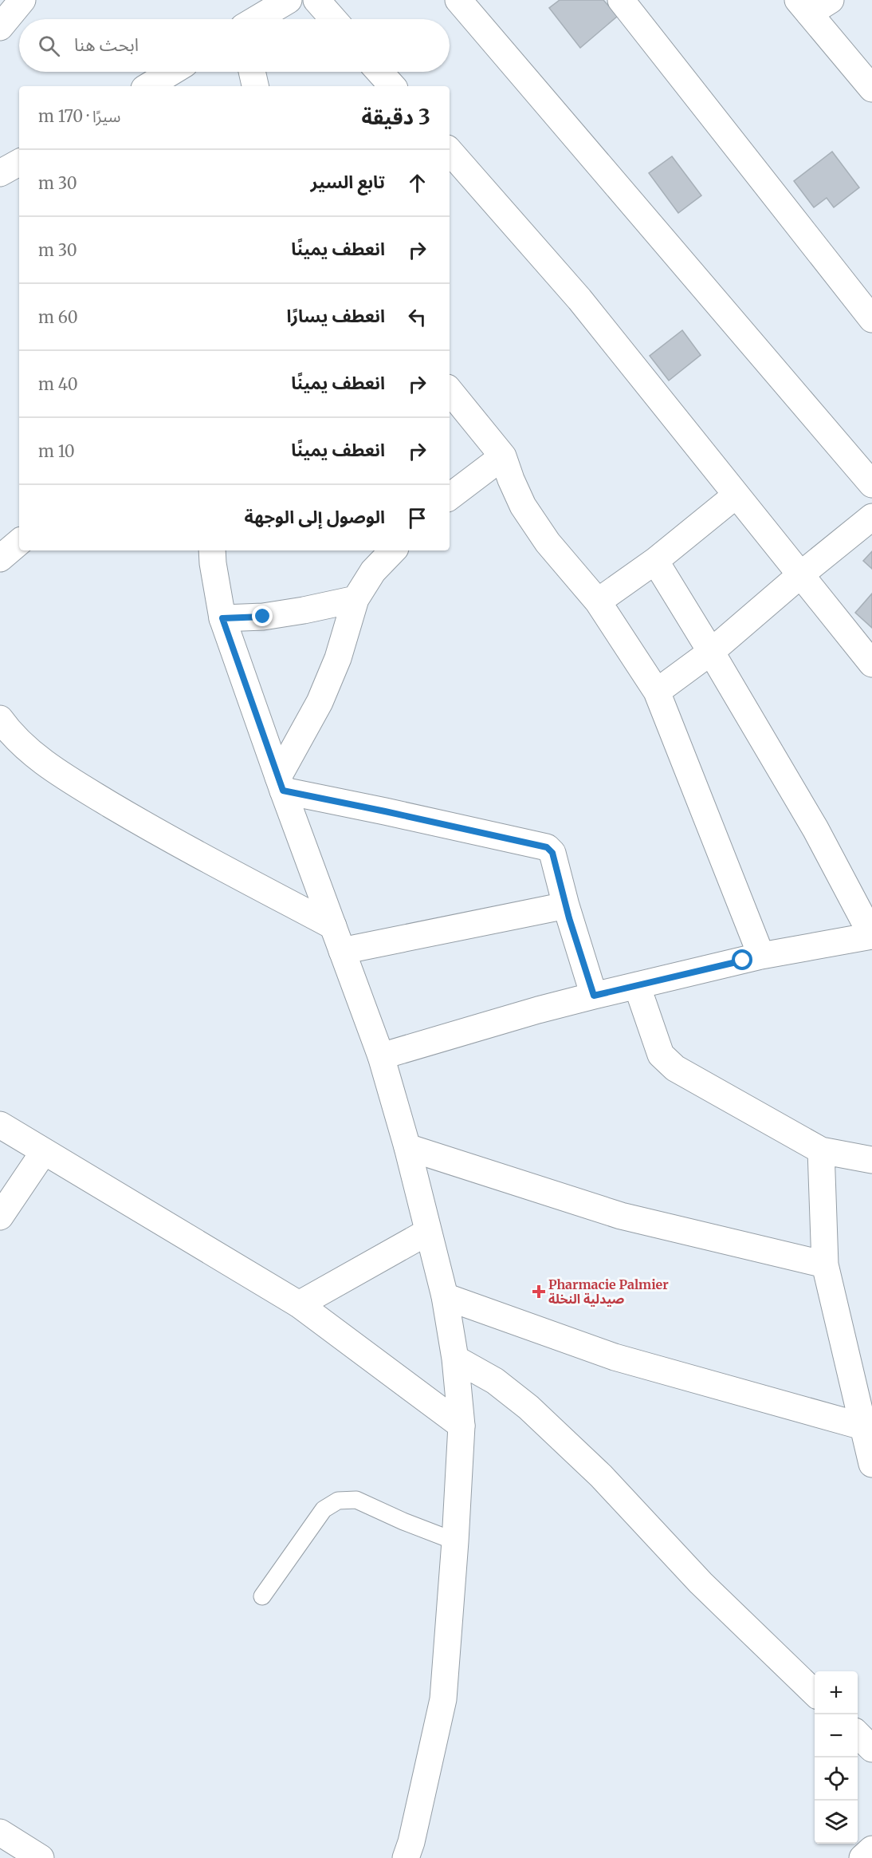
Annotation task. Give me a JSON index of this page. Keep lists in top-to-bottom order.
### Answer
{
  "places": {
    "health": ["Pharmacie Palmier صيدلية النخلة"]
  },
  "page": {
    "search": "ابحث هنا",
    "heading": ["3 دقيقة", "سيرًا · 170 m"],
    "list": [
      ["تابع السير", "30 m"],
      ["انعطف يمينًا", "30 m"],
      ["انعطف يسارًا", "60 m"],
      ["انعطف يمينًا", "40 m"],
      ["انعطف يمينًا", "10 m"],
      "الوصول إلى الوجهة"
    ],
    "map_buttons": ["+", "−"]
  }
}
